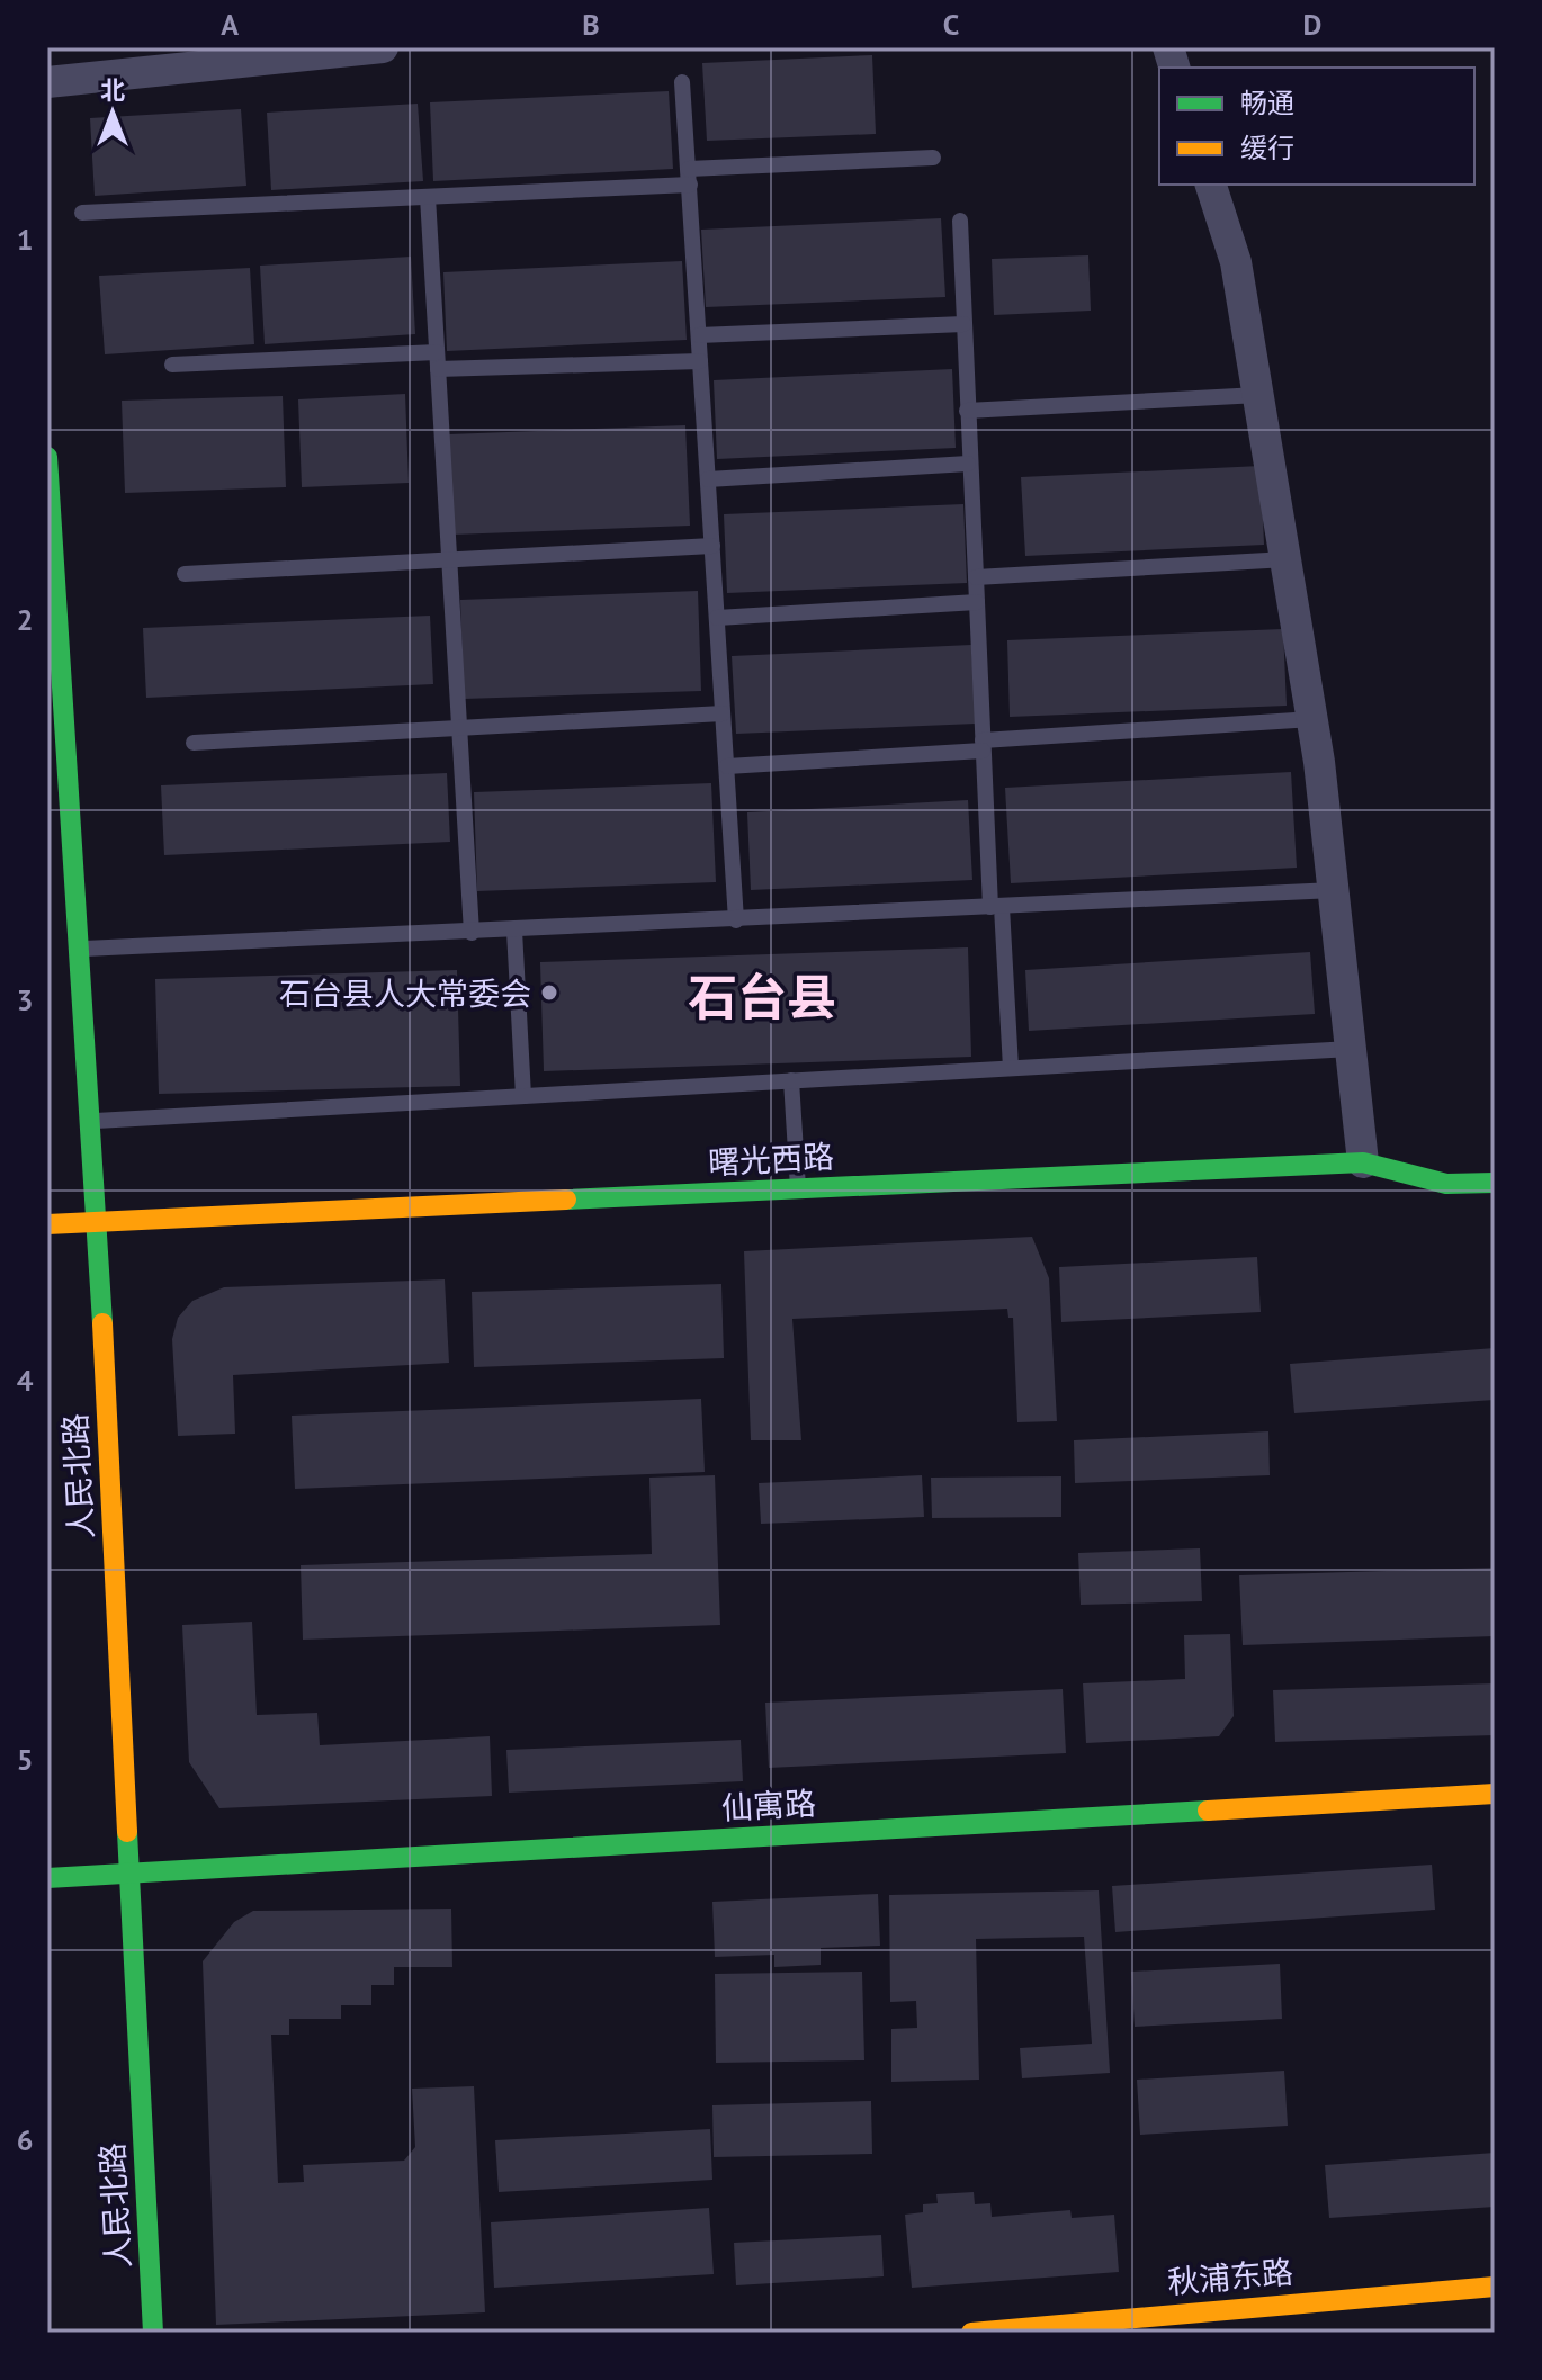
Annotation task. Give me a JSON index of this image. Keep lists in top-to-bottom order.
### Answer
{
  "streets": {
    "main road": [
      "曙光西路",
      "人民北路",
      "仙寓路",
      "秋浦东路"
    ]
  },
  "crossings": [
    ["曙光西路", "人民北路"],
    ["人民北路", "仙寓路"]
  ],
  "districts": ["石台县"],
  "places": ["石台县人大常委会"],
  "legend": ["畅通", "缓行"],
  "north": "top",
  "grid": {
    "columns": [
      "A",
      "B",
      "C",
      "D"
    ],
    "rows": [
      "1",
      "2",
      "3",
      "4",
      "5",
      "6"
    ]
  }
}
